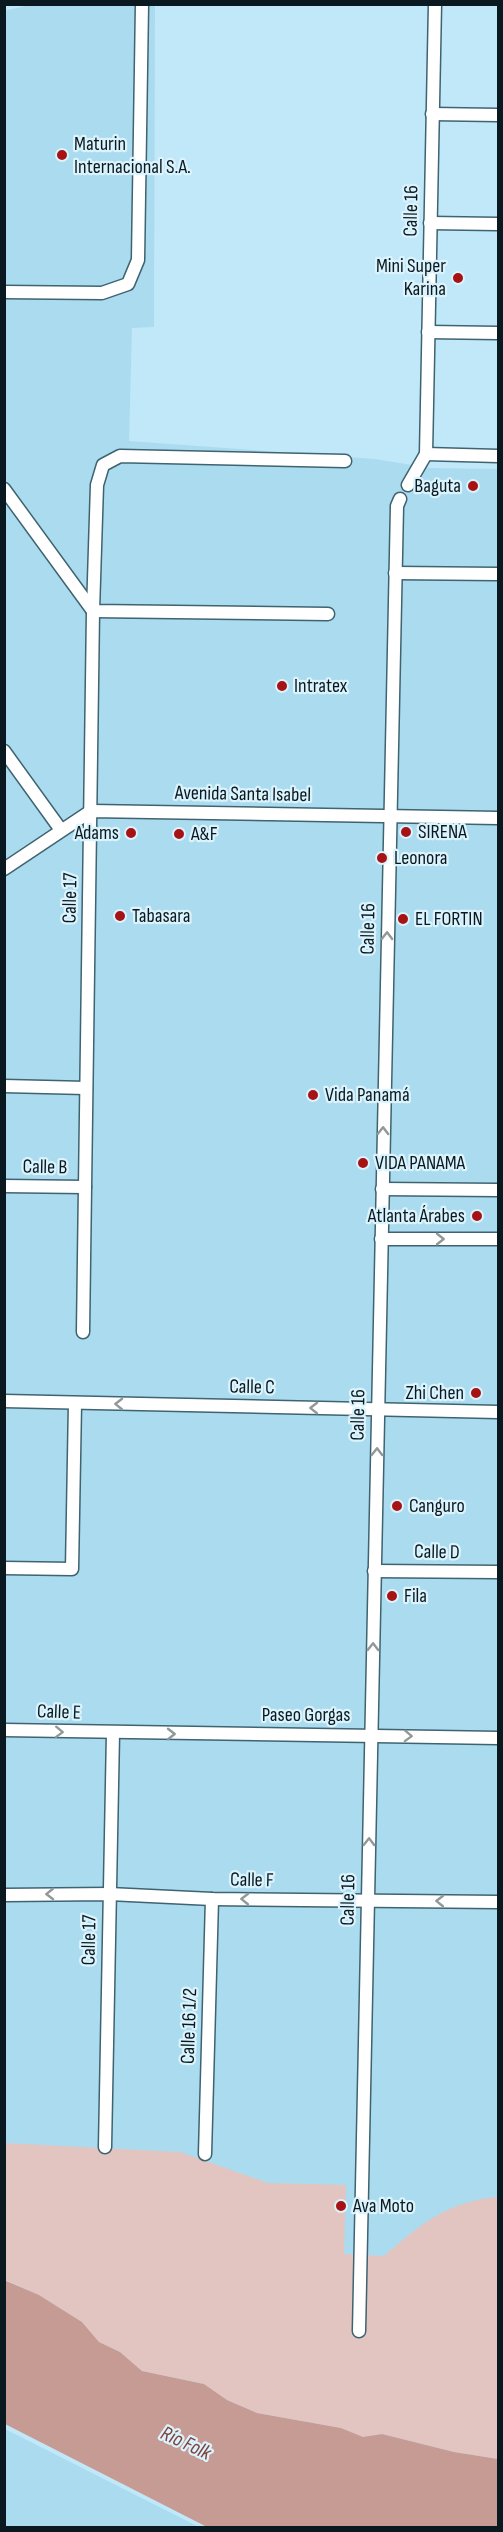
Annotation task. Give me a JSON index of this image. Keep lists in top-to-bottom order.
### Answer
{
  "streets": {
    "street": [
      "Calle 16",
      "Avenida Santa Isabel",
      "Calle 17",
      "Calle B",
      "Calle C",
      "Calle D",
      "Calle E",
      "Paseo Gorgas",
      "Calle F",
      "Calle 16 1/2"
    ]
  },
  "crossings": [
    ["Calle 16", "Avenida Santa Isabel"],
    ["Calle 16", "Calle C"],
    ["Calle 16", "Calle D"],
    ["Calle 16", "Paseo Gorgas"],
    ["Calle 16", "Calle F"],
    ["Avenida Santa Isabel", "Calle 17"],
    ["Calle 17", "Calle B"],
    ["Calle 17", "Calle E"],
    ["Calle 17", "Paseo Gorgas"],
    ["Calle 17", "Calle F"],
    ["Calle E", "Paseo Gorgas"],
    ["Calle F", "Calle 16 1/2"]
  ],
  "one_way": [
    "Calle 16",
    "Calle C",
    "Calle E",
    "Paseo Gorgas",
    "Calle F"
  ],
  "water": ["Río Folk"],
  "places": [
    "Maturin Internacional S.A.",
    "Mini Super Karina",
    "Baguta",
    "Intratex",
    "SIRENA",
    "Adams",
    "A&F",
    "Leonora",
    "Tabasara",
    "EL FORTIN",
    "Vida Panamá",
    "VIDA PANAMA",
    "Atlanta Árabes",
    "Zhi Chen",
    "Canguro",
    "Fila",
    "Ava Moto"
  ]
}
